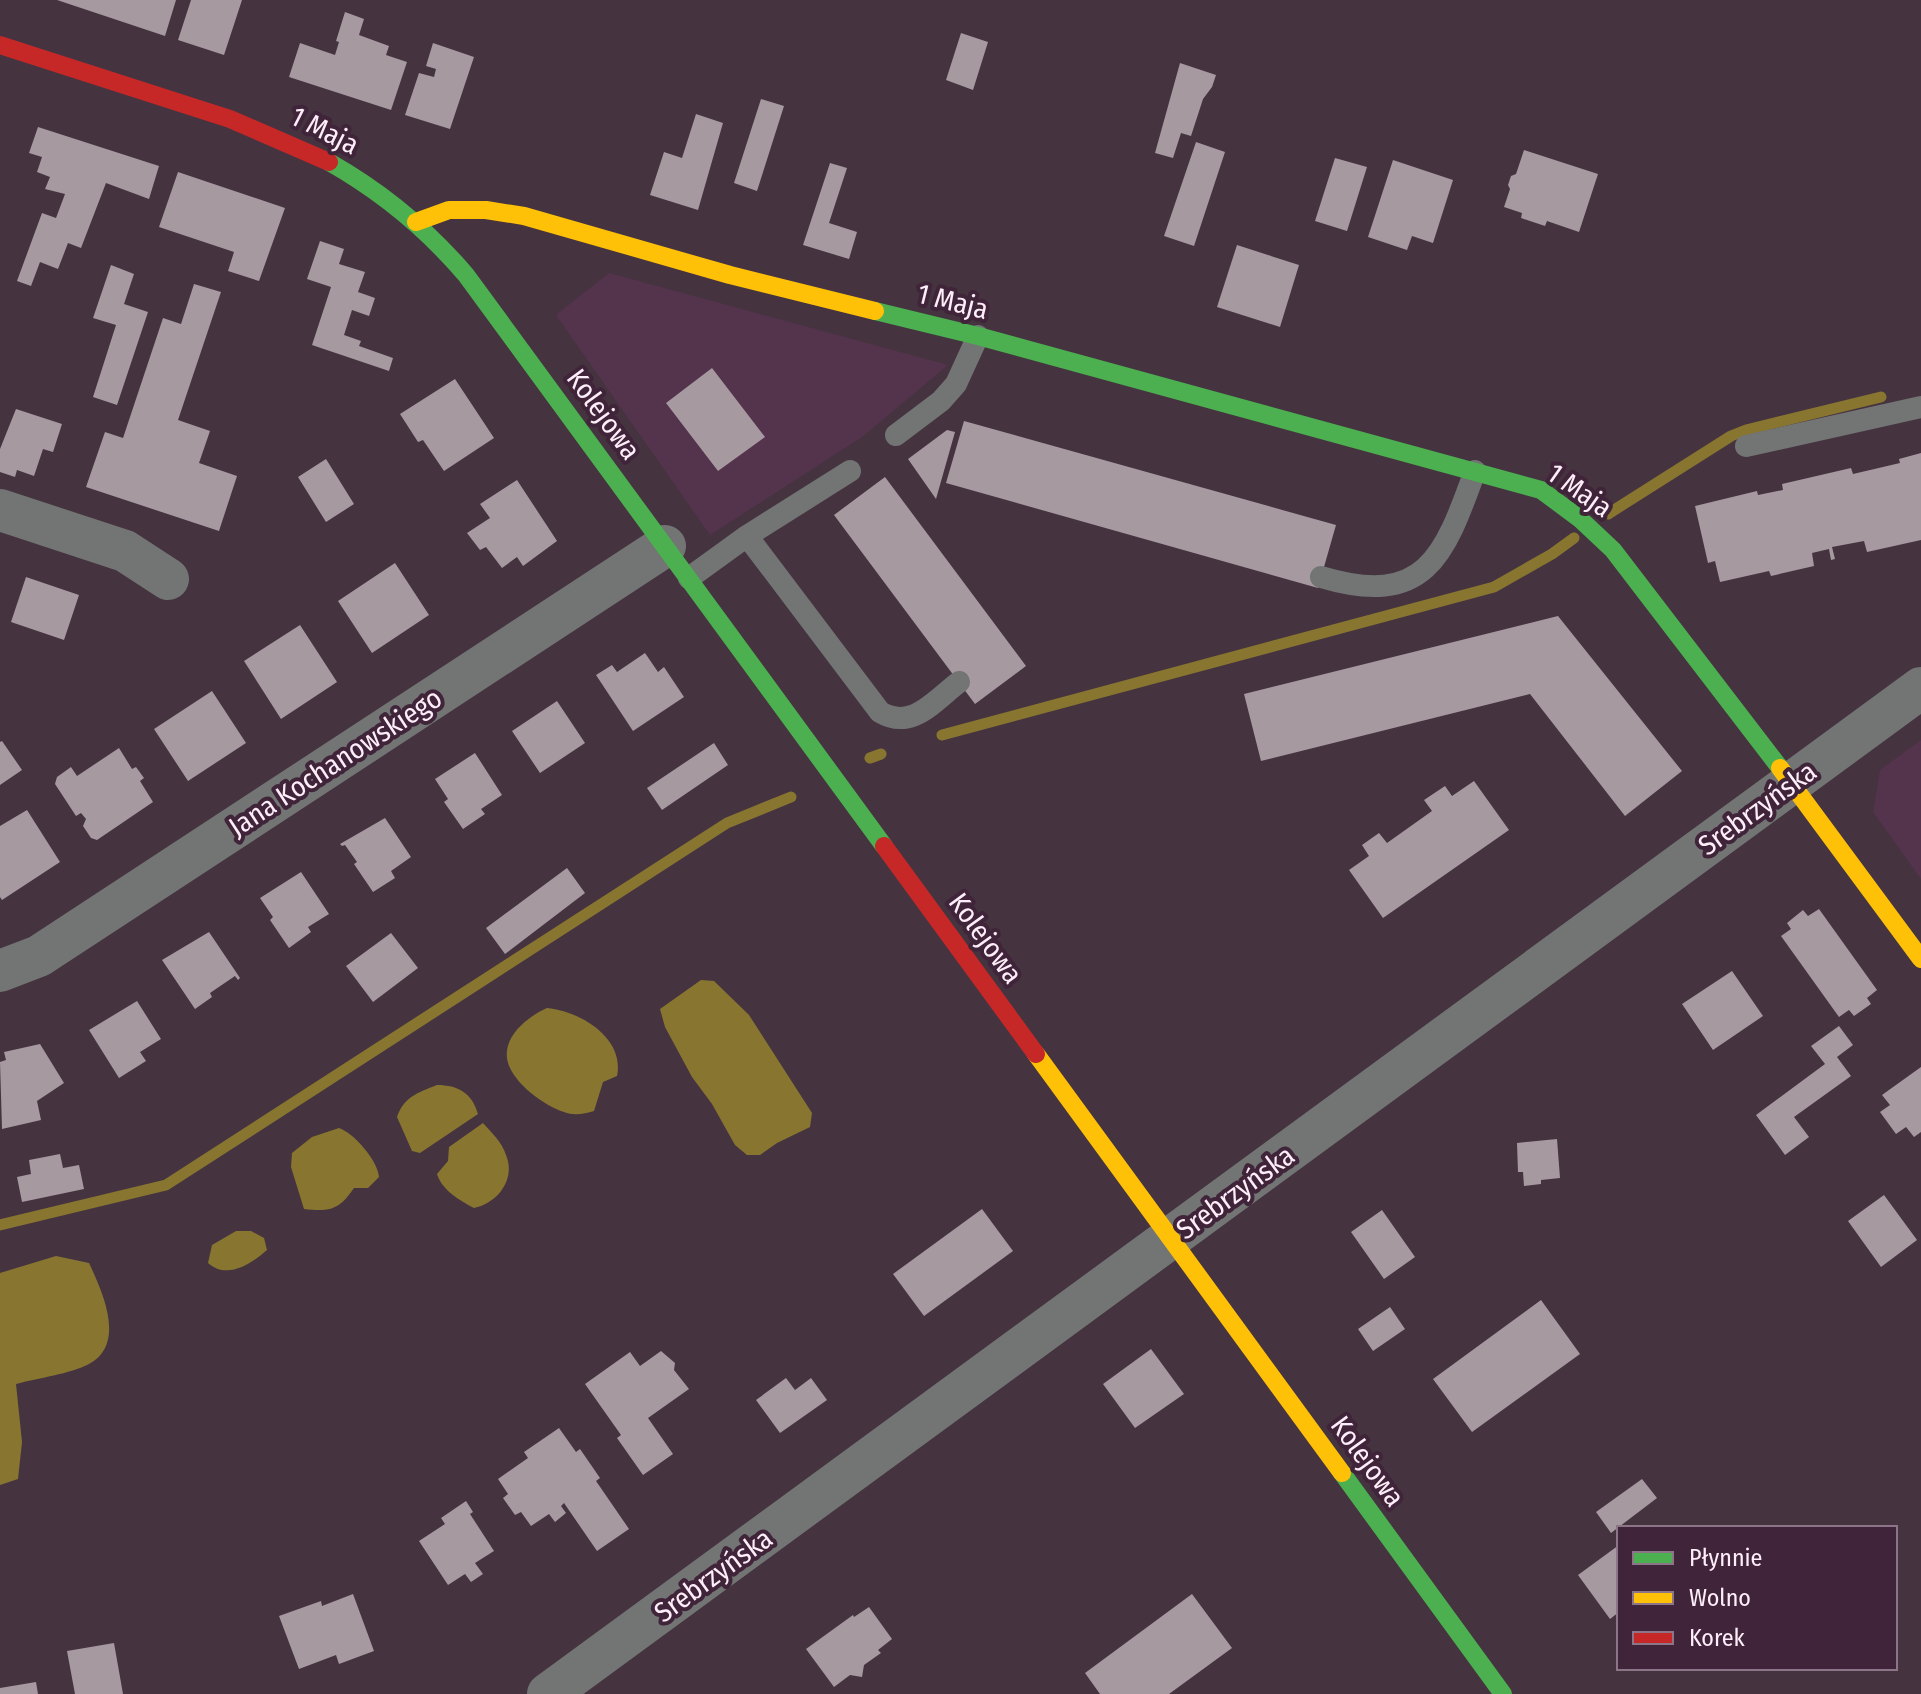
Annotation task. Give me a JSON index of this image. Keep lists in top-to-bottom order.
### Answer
{
  "streets": {
    "street": [
      "1 Maja",
      "Kolejowa",
      "Jana Kochanowskiego",
      "Srebrzyńska"
    ]
  },
  "crossings": [
    ["1 Maja", "Kolejowa"],
    ["1 Maja", "Srebrzyńska"],
    ["Kolejowa", "Jana Kochanowskiego"],
    ["Kolejowa", "Srebrzyńska"]
  ],
  "legend": ["Płynnie", "Wolno", "Korek"]
}
